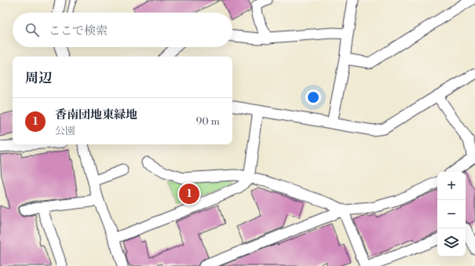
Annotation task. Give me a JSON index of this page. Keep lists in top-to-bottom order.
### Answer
{
  "page": {
    "search": "ここで検索",
    "heading": "周辺",
    "list": [
      {
        "mark": "1",
        "name": "香南団地東緑地",
        "note": "公園",
        "value": "90 m"
      }
    ],
    "map_buttons": ["+", "−"],
    "pins": "1"
  }
}
